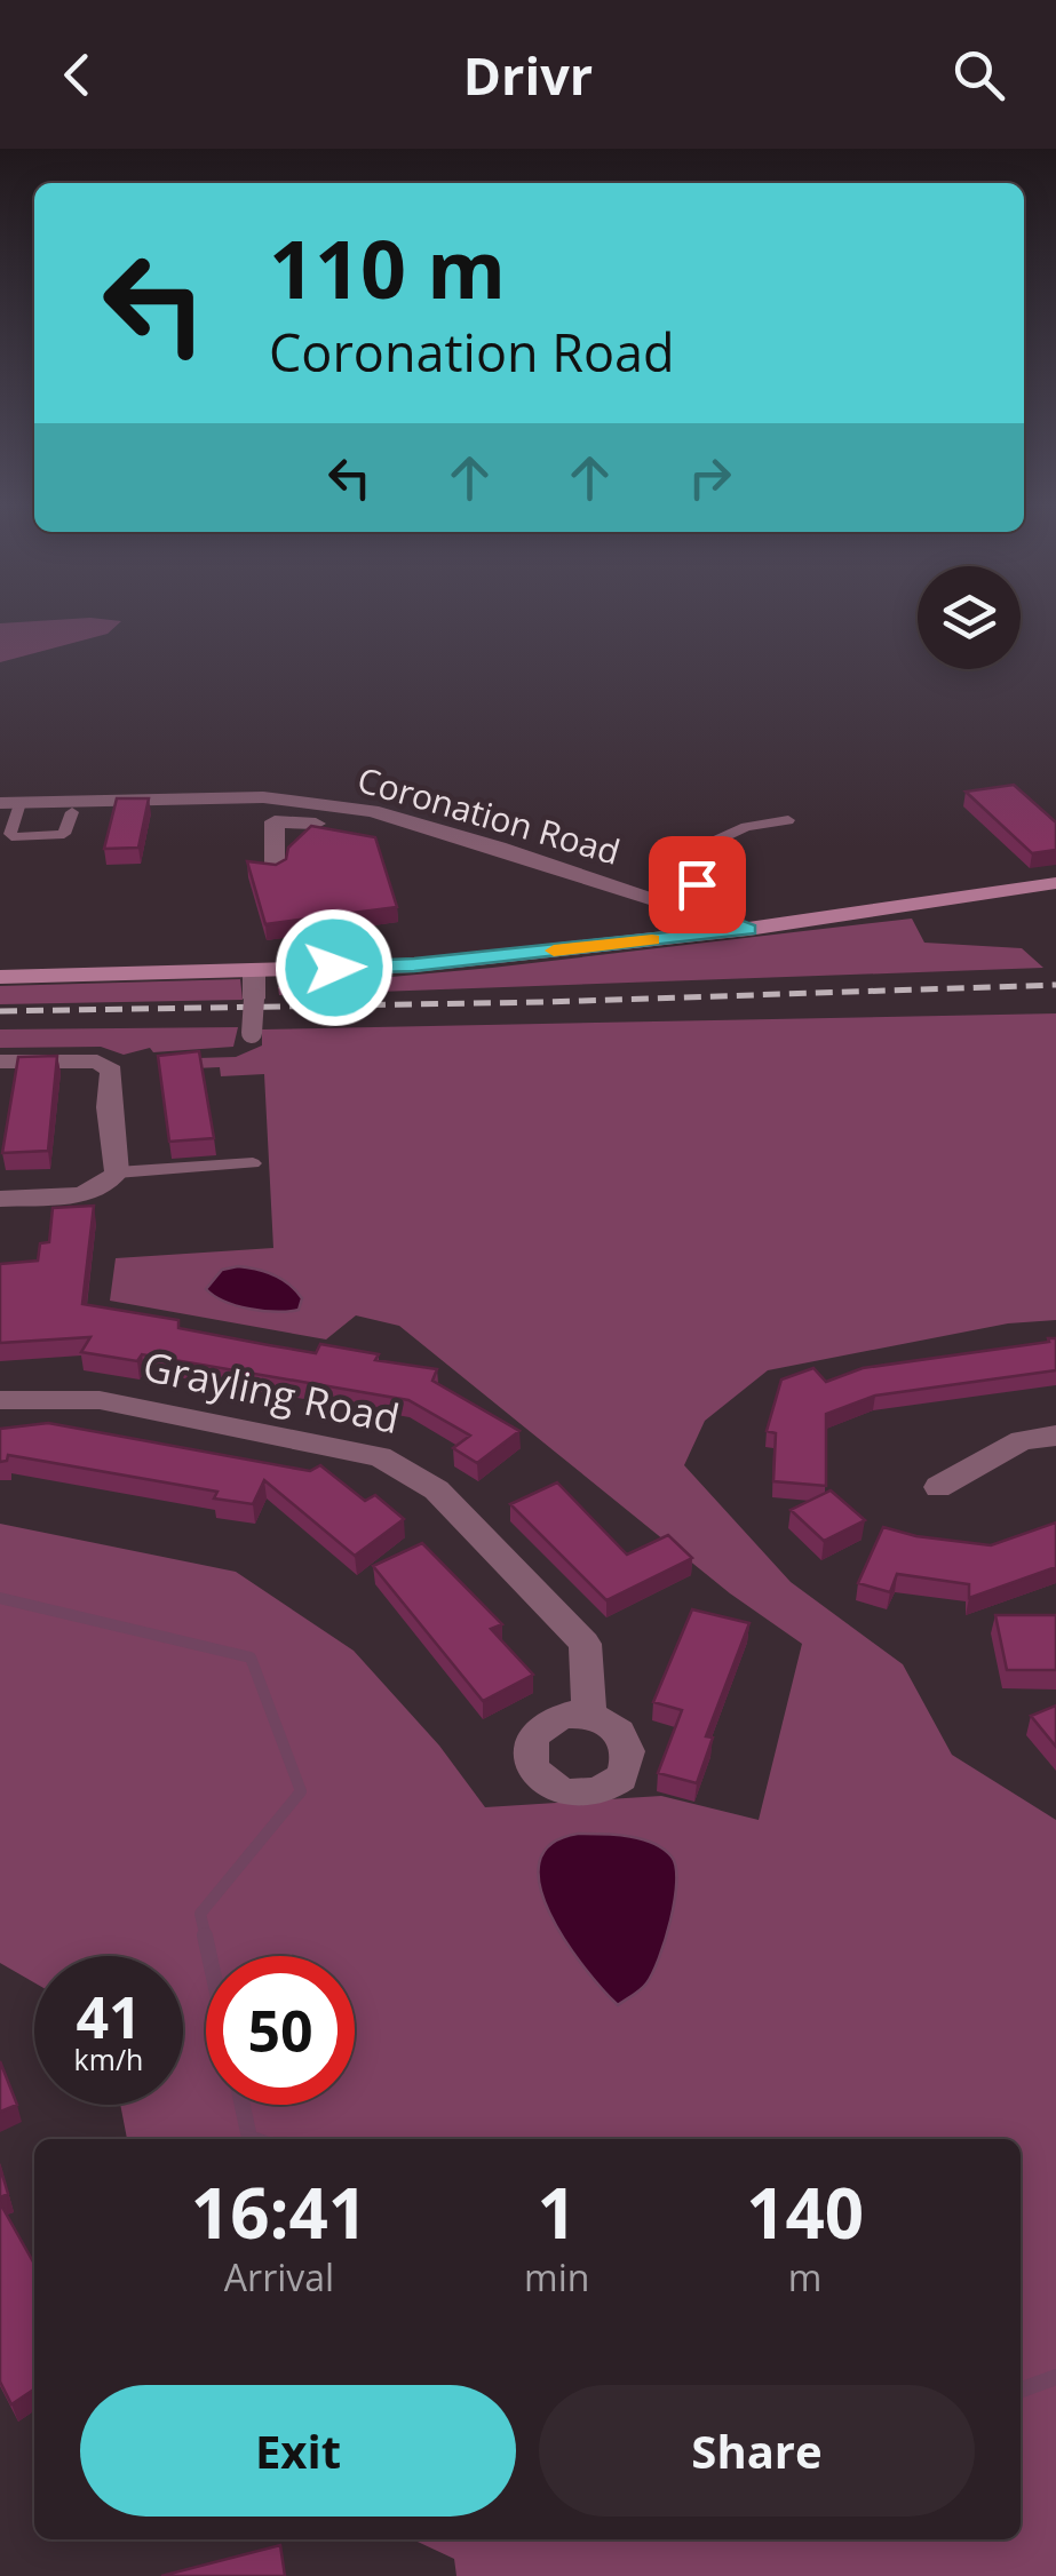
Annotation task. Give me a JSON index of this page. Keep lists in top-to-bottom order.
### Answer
{
  "streets": {
    "street": ["Coronation Road", "Grayling Road"]
  },
  "page": {
    "header": "Drivr",
    "turn": ["110 m", "Coronation Road"],
    "speed": "41 km/h",
    "limit": "50",
    "eta": [
      "16:41",
      "Arrival",
      "1",
      "min",
      "140",
      "m"
    ],
    "buttons": ["Exit", "Share"]
  }
}
